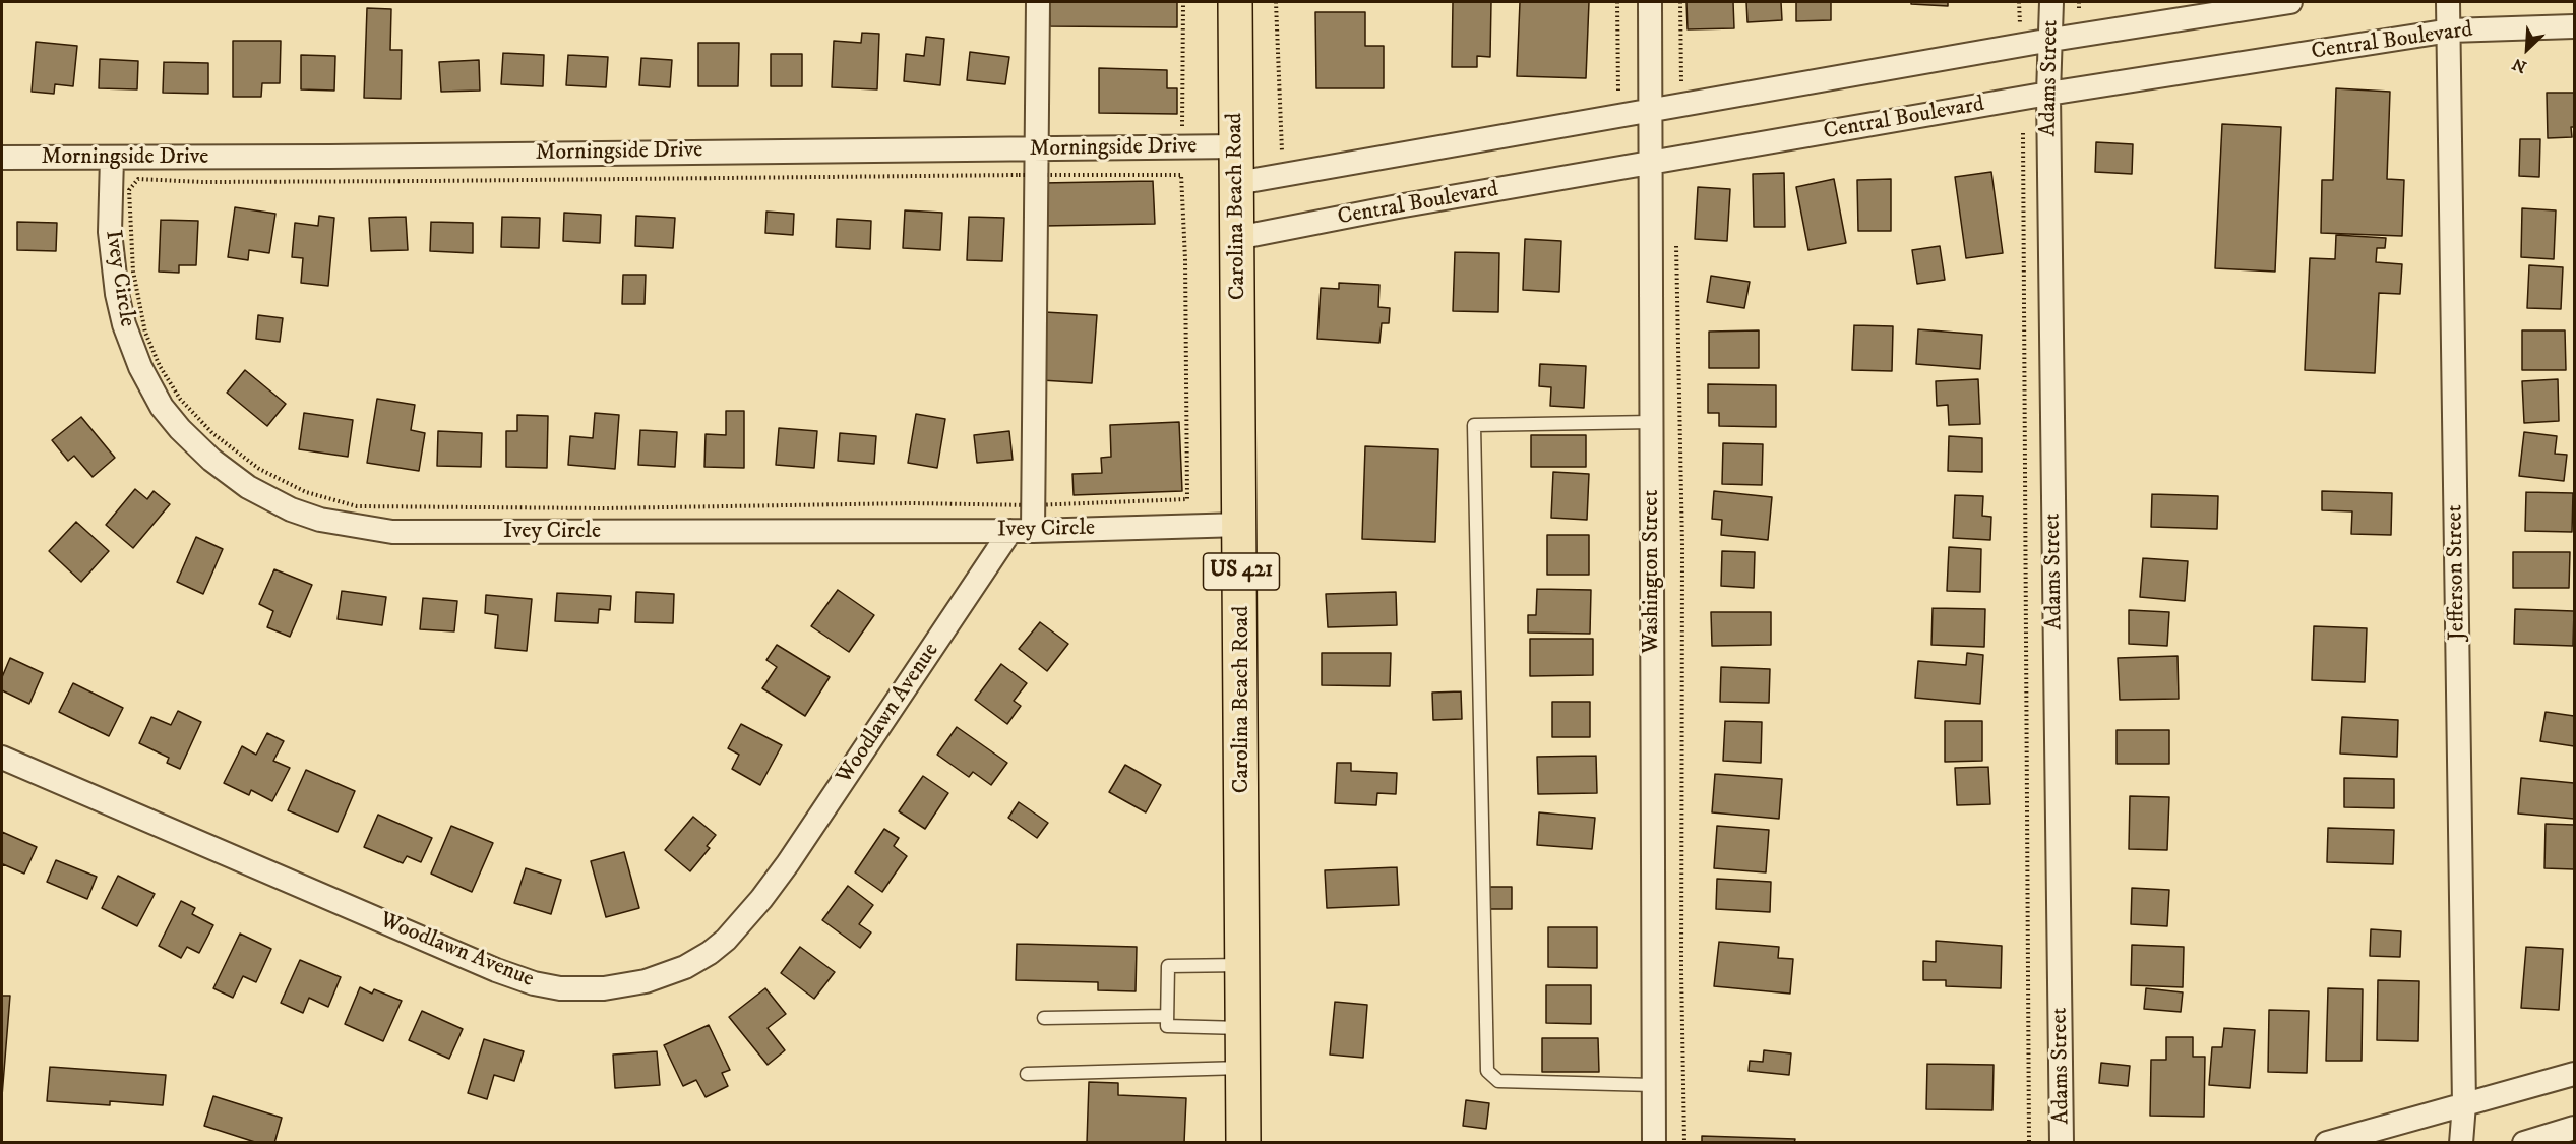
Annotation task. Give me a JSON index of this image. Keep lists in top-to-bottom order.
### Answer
{
  "streets": {
    "highway": ["Carolina Beach Road", "US 421"],
    "street": [
      "Central Boulevard",
      "Adams Street",
      "Morningside Drive",
      "Ivey Circle",
      "Washington Street",
      "Jefferson Street",
      "Woodlawn Avenue"
    ]
  },
  "crossings": [
    ["Central Boulevard", "Adams Street"],
    ["Central Boulevard", "Carolina Beach Road"],
    ["Central Boulevard", "Washington Street"],
    ["Central Boulevard", "Jefferson Street"],
    ["Morningside Drive", "Carolina Beach Road"],
    ["Morningside Drive", "Ivey Circle"],
    ["Carolina Beach Road", "Ivey Circle"],
    ["Ivey Circle", "Woodlawn Avenue"]
  ],
  "north": "bottom left"
}
